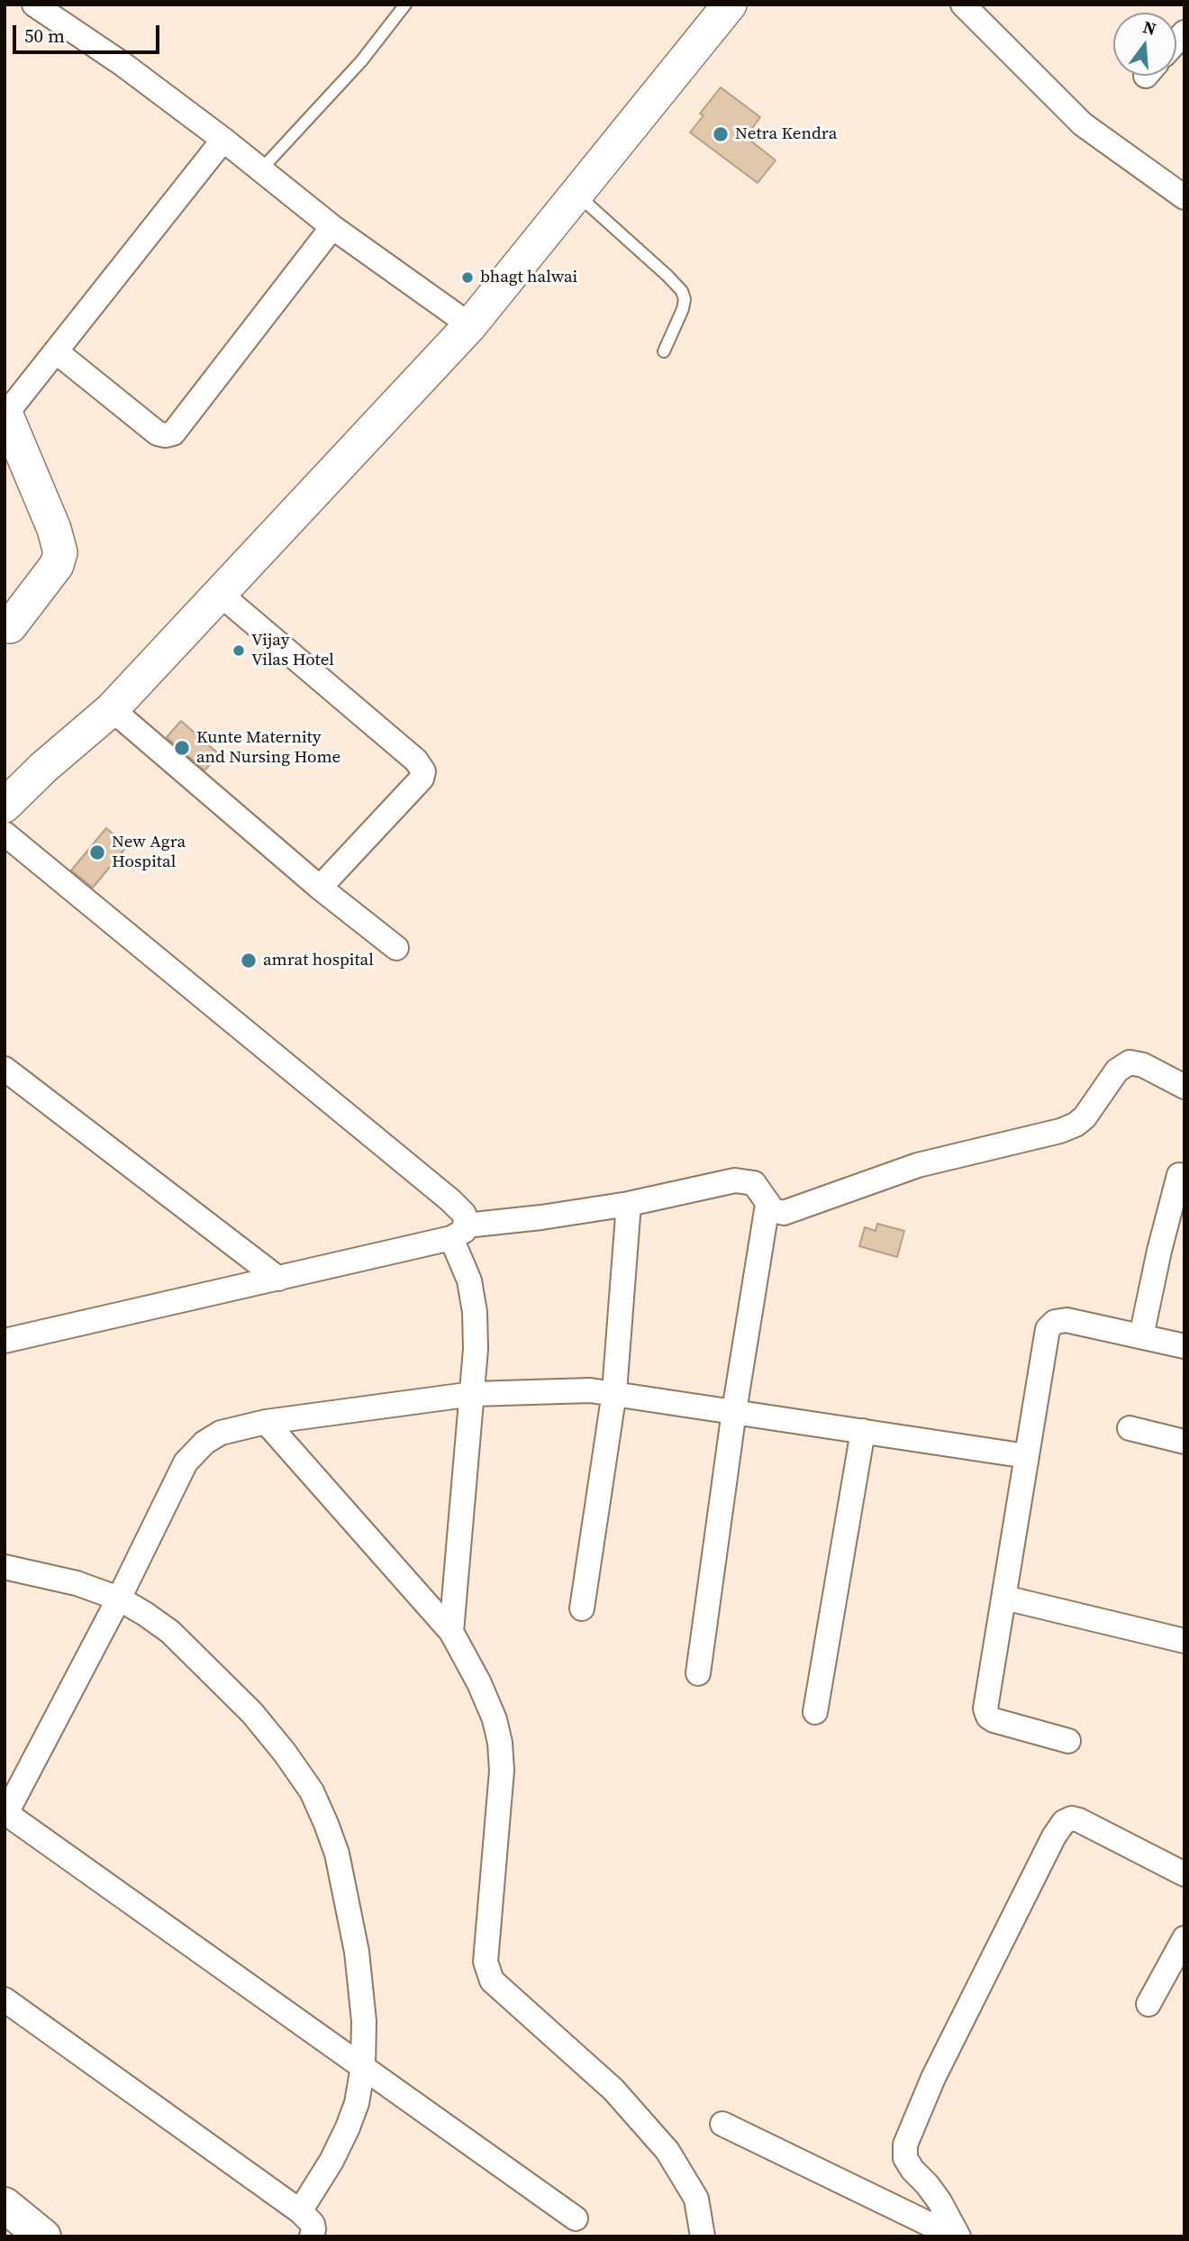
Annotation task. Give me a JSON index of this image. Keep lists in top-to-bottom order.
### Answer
{
  "places": [
    "Netra Kendra",
    "bhagt halwai",
    "Vijay Vilas Hotel",
    "Kunte Maternity and Nursing Home",
    "New Agra Hospital",
    "amrat hospital"
  ],
  "scale_bar": "50 m",
  "north": "top"
}
